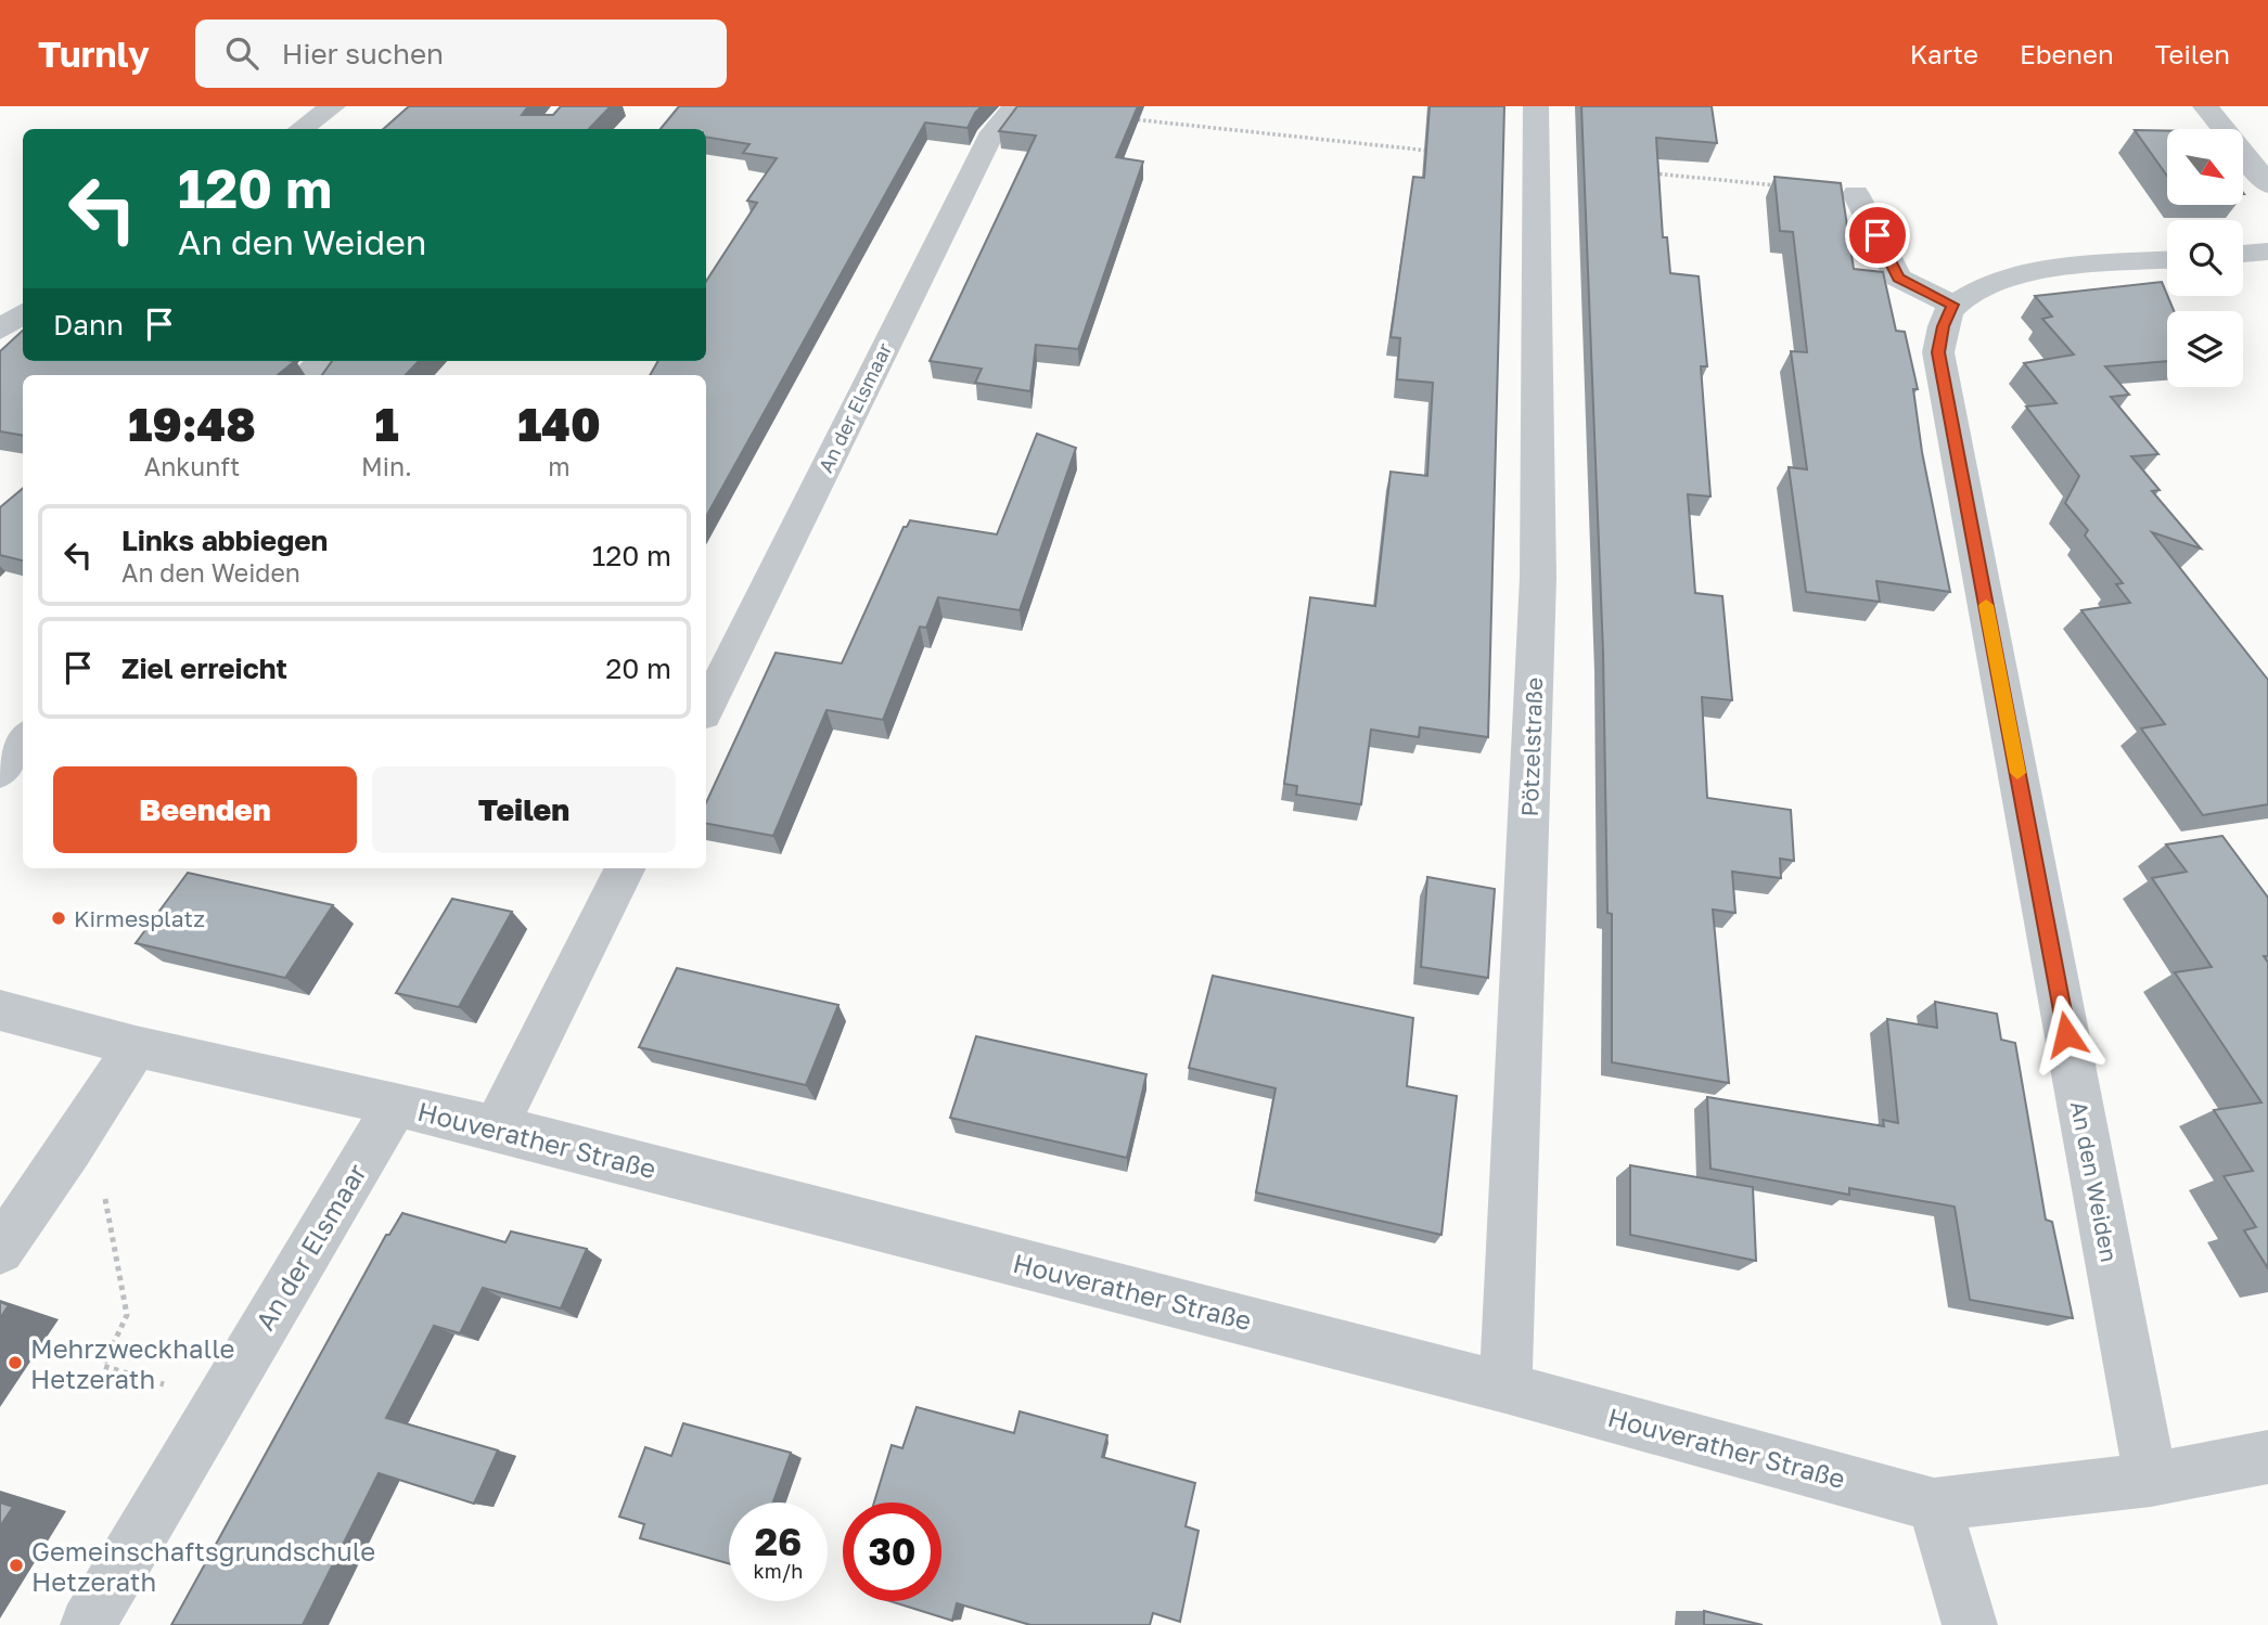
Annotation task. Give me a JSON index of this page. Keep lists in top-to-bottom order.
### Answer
{
  "streets": {
    "street": [
      "An der Elsmaar",
      "Pötzelstraße",
      "Houverather Straße",
      "An den Weiden"
    ]
  },
  "crossings": [
    ["An der Elsmaar", "Houverather Straße"],
    ["Pötzelstraße", "Houverather Straße"],
    ["Houverather Straße", "An den Weiden"]
  ],
  "places": ["Kirmesplatz", "Mehrzweckhalle Hetzerath", "Gemeinschaftsgrundschule Hetzerath"],
  "north": "bottom right",
  "page": {
    "header": "Turnly",
    "search": "Hier suchen",
    "nav": ["Karte", "Ebenen", "Teilen"],
    "turn": ["120 m", "An den Weiden"],
    "then": "Dann",
    "eta": [
      "19:48",
      "Ankunft",
      "1",
      "Min.",
      "140",
      "m"
    ],
    "list": [
      {
        "name": "Links abbiegen",
        "note": "An den Weiden",
        "value": "120 m"
      },
      {
        "name": "Ziel erreicht",
        "value": "20 m"
      }
    ],
    "buttons": ["Beenden", "Teilen"],
    "speed": "26 km/h",
    "limit": "30"
  }
}
